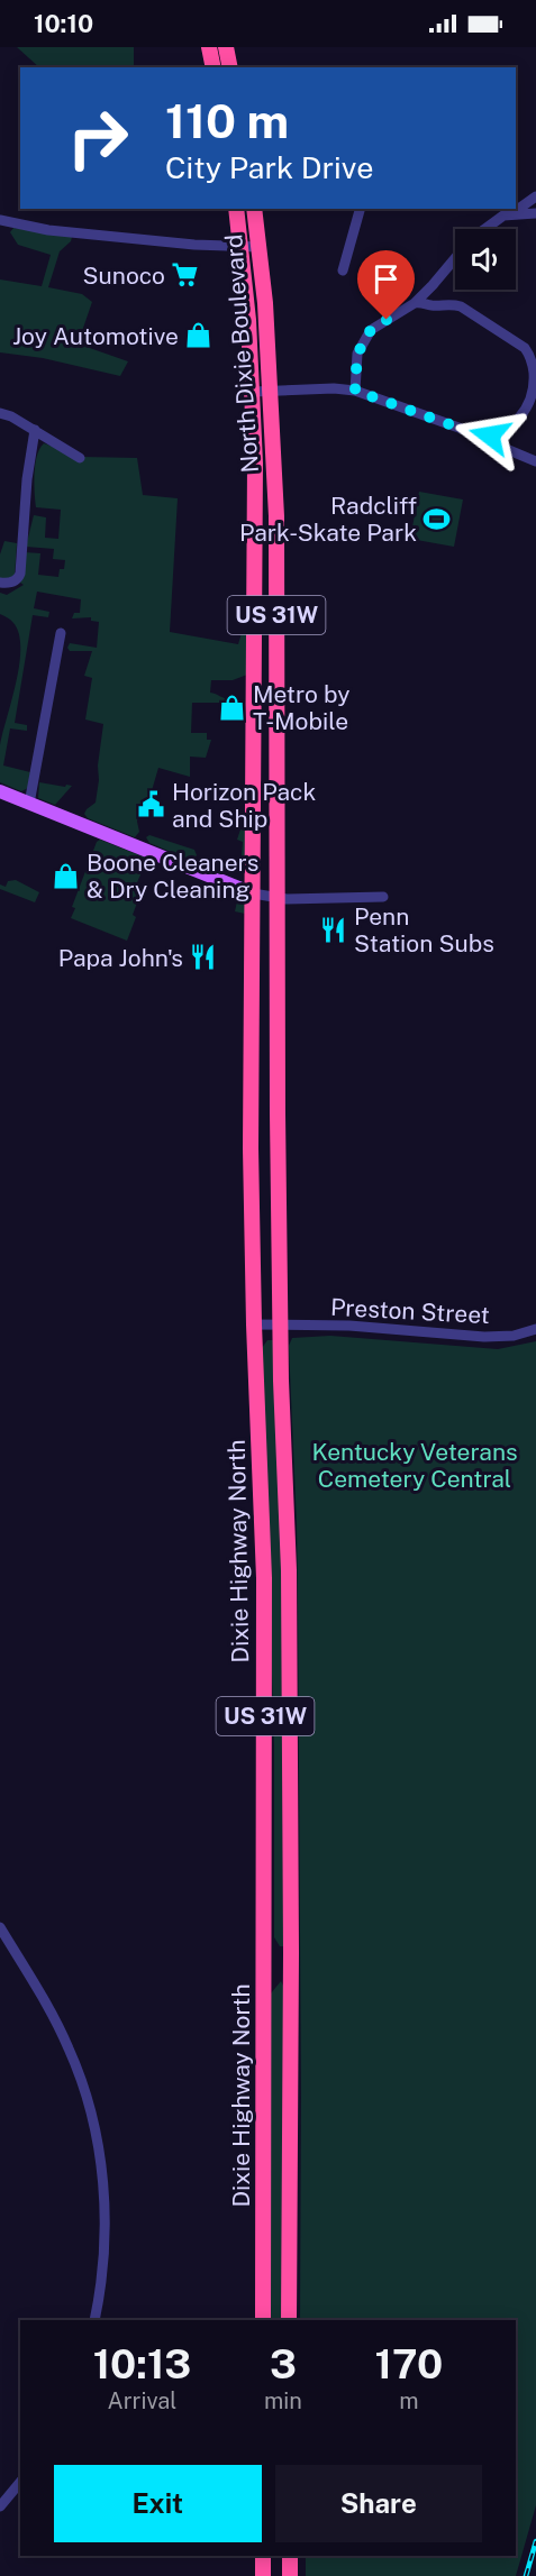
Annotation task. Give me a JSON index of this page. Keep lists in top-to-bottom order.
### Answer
{
  "streets": {
    "highway": ["North Dixie Boulevard", "US 31W", "Dixie Highway North"],
    "street": ["Preston Street"]
  },
  "crossings": [
    ["North Dixie Boulevard", "Dixie Highway North"],
    ["Preston Street", "Dixie Highway North"]
  ],
  "parks": ["Kentucky Veterans Cemetery Central"],
  "places": {
    "supermarket": ["Sunoco"],
    "shop": ["Joy Automotive", "Metro by T-Mobile", "Boone Cleaners & Dry Cleaning"],
    "sports": ["Radcliff Park-Skate Park"],
    "public building": ["Horizon Pack and Ship"],
    "restaurant": ["Penn Station Subs", "Papa John's"]
  },
  "page": {
    "status": "10:10",
    "turn": ["110 m", "City Park Drive"],
    "eta": [
      "10:13",
      "Arrival",
      "3",
      "min",
      "170",
      "m"
    ],
    "buttons": ["Exit", "Share"]
  }
}
